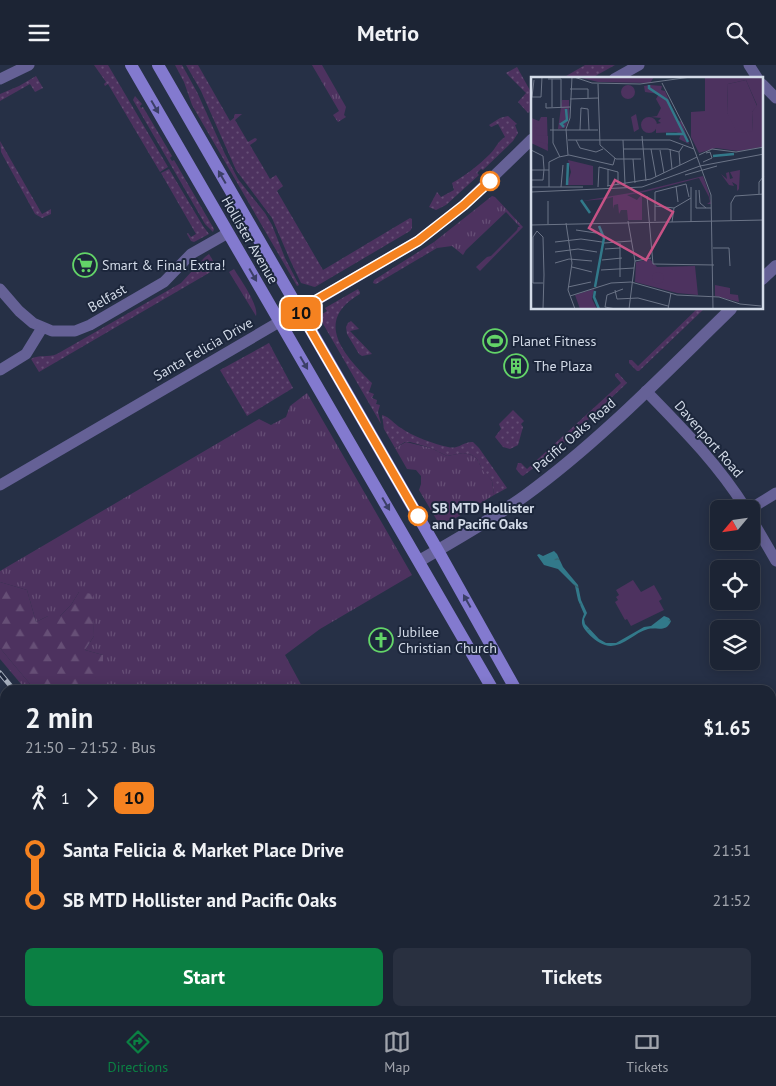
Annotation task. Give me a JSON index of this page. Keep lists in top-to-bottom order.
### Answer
{
  "streets": {
    "main road": ["Hollister Avenue"],
    "street": [
      "Belfast",
      "Santa Felicia Drive",
      "Pacific Oaks Road",
      "Davenport Road"
    ]
  },
  "crossings": [
    ["Hollister Avenue", "Belfast"],
    ["Hollister Avenue", "Santa Felicia Drive"],
    ["Hollister Avenue", "Pacific Oaks Road"],
    ["Pacific Oaks Road", "Davenport Road"]
  ],
  "places": {
    "supermarket": ["Smart & Final Extra!"],
    "sports": ["Planet Fitness"],
    "building": ["The Plaza"],
    "other": ["SB MTD Hollister and Pacific Oaks"],
    "church": ["Jubilee Christian Church"]
  },
  "lines": ["bus line 10"],
  "north": "bottom left",
  "page": {
    "header": "Metrio",
    "on_map": "10",
    "heading": ["2 min", "21:50 – 21:52 · Bus", "$1.65"],
    "legs": ["1", "10"],
    "list": [
      {
        "name": "Santa Felicia & Market Place Drive",
        "value": "21:51"
      },
      {
        "name": "SB MTD Hollister and Pacific Oaks",
        "value": "21:52"
      }
    ],
    "buttons": ["Start", "Tickets"],
    "tabs": ["Directions", "Map", "Tickets"]
  }
}
